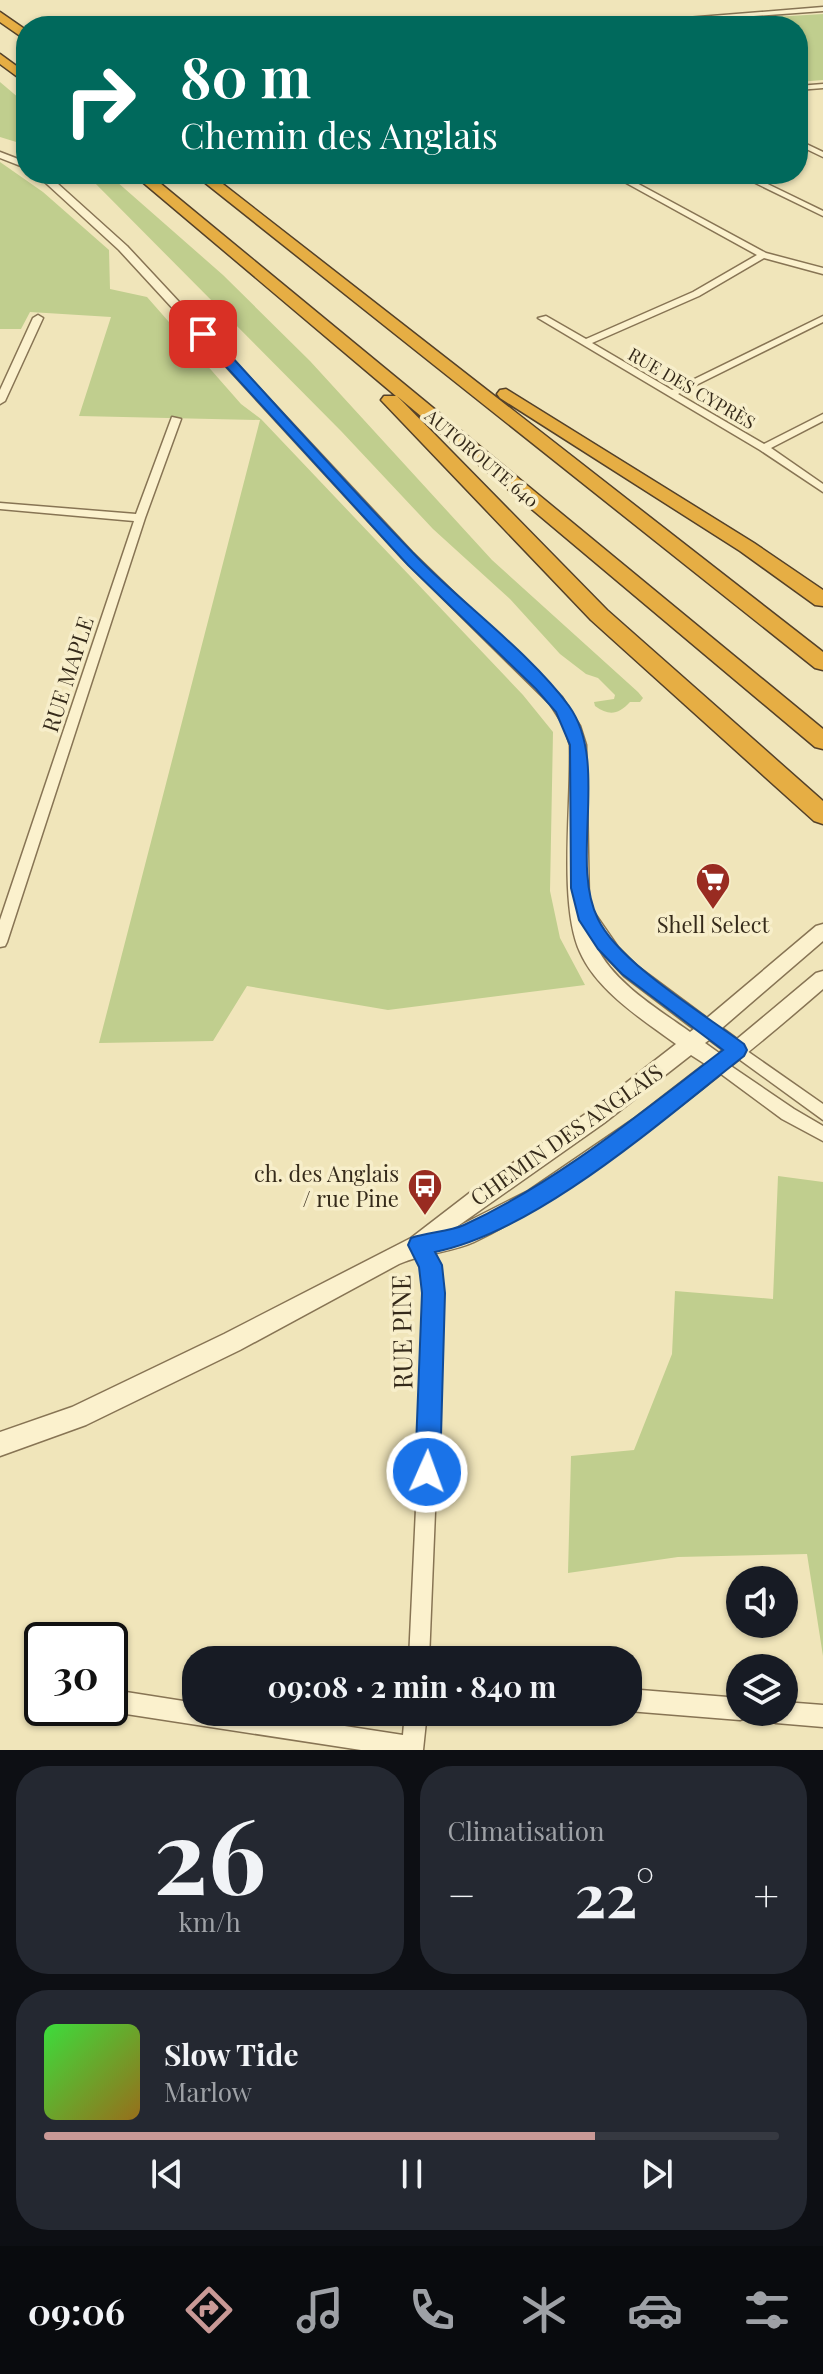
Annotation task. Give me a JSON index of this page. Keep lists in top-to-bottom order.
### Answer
{
  "streets": {
    "highway": ["AUTOROUTE 640"],
    "street": [
      "RUE DES CYPRÈS",
      "RUE MAPLE",
      "CHEMIN DES ANGLAIS",
      "RUE PINE"
    ]
  },
  "crossings": [
    ["CHEMIN DES ANGLAIS", "RUE PINE"]
  ],
  "places": {
    "supermarket": ["Shell Select"],
    "bus stop": ["ch. des Anglais / rue Pine"]
  },
  "page": {
    "turn": ["80 m", "Chemin des Anglais"],
    "limit": "30",
    "trip": "09:08 · 2 min · 840 m",
    "tile": [
      ["26", "km/h"],
      "Climatisation"
    ],
    "heat": ["−", "22°", "+"],
    "song": ["Slow Tide", "Marlow"],
    "tabs": "09:06"
  }
}
